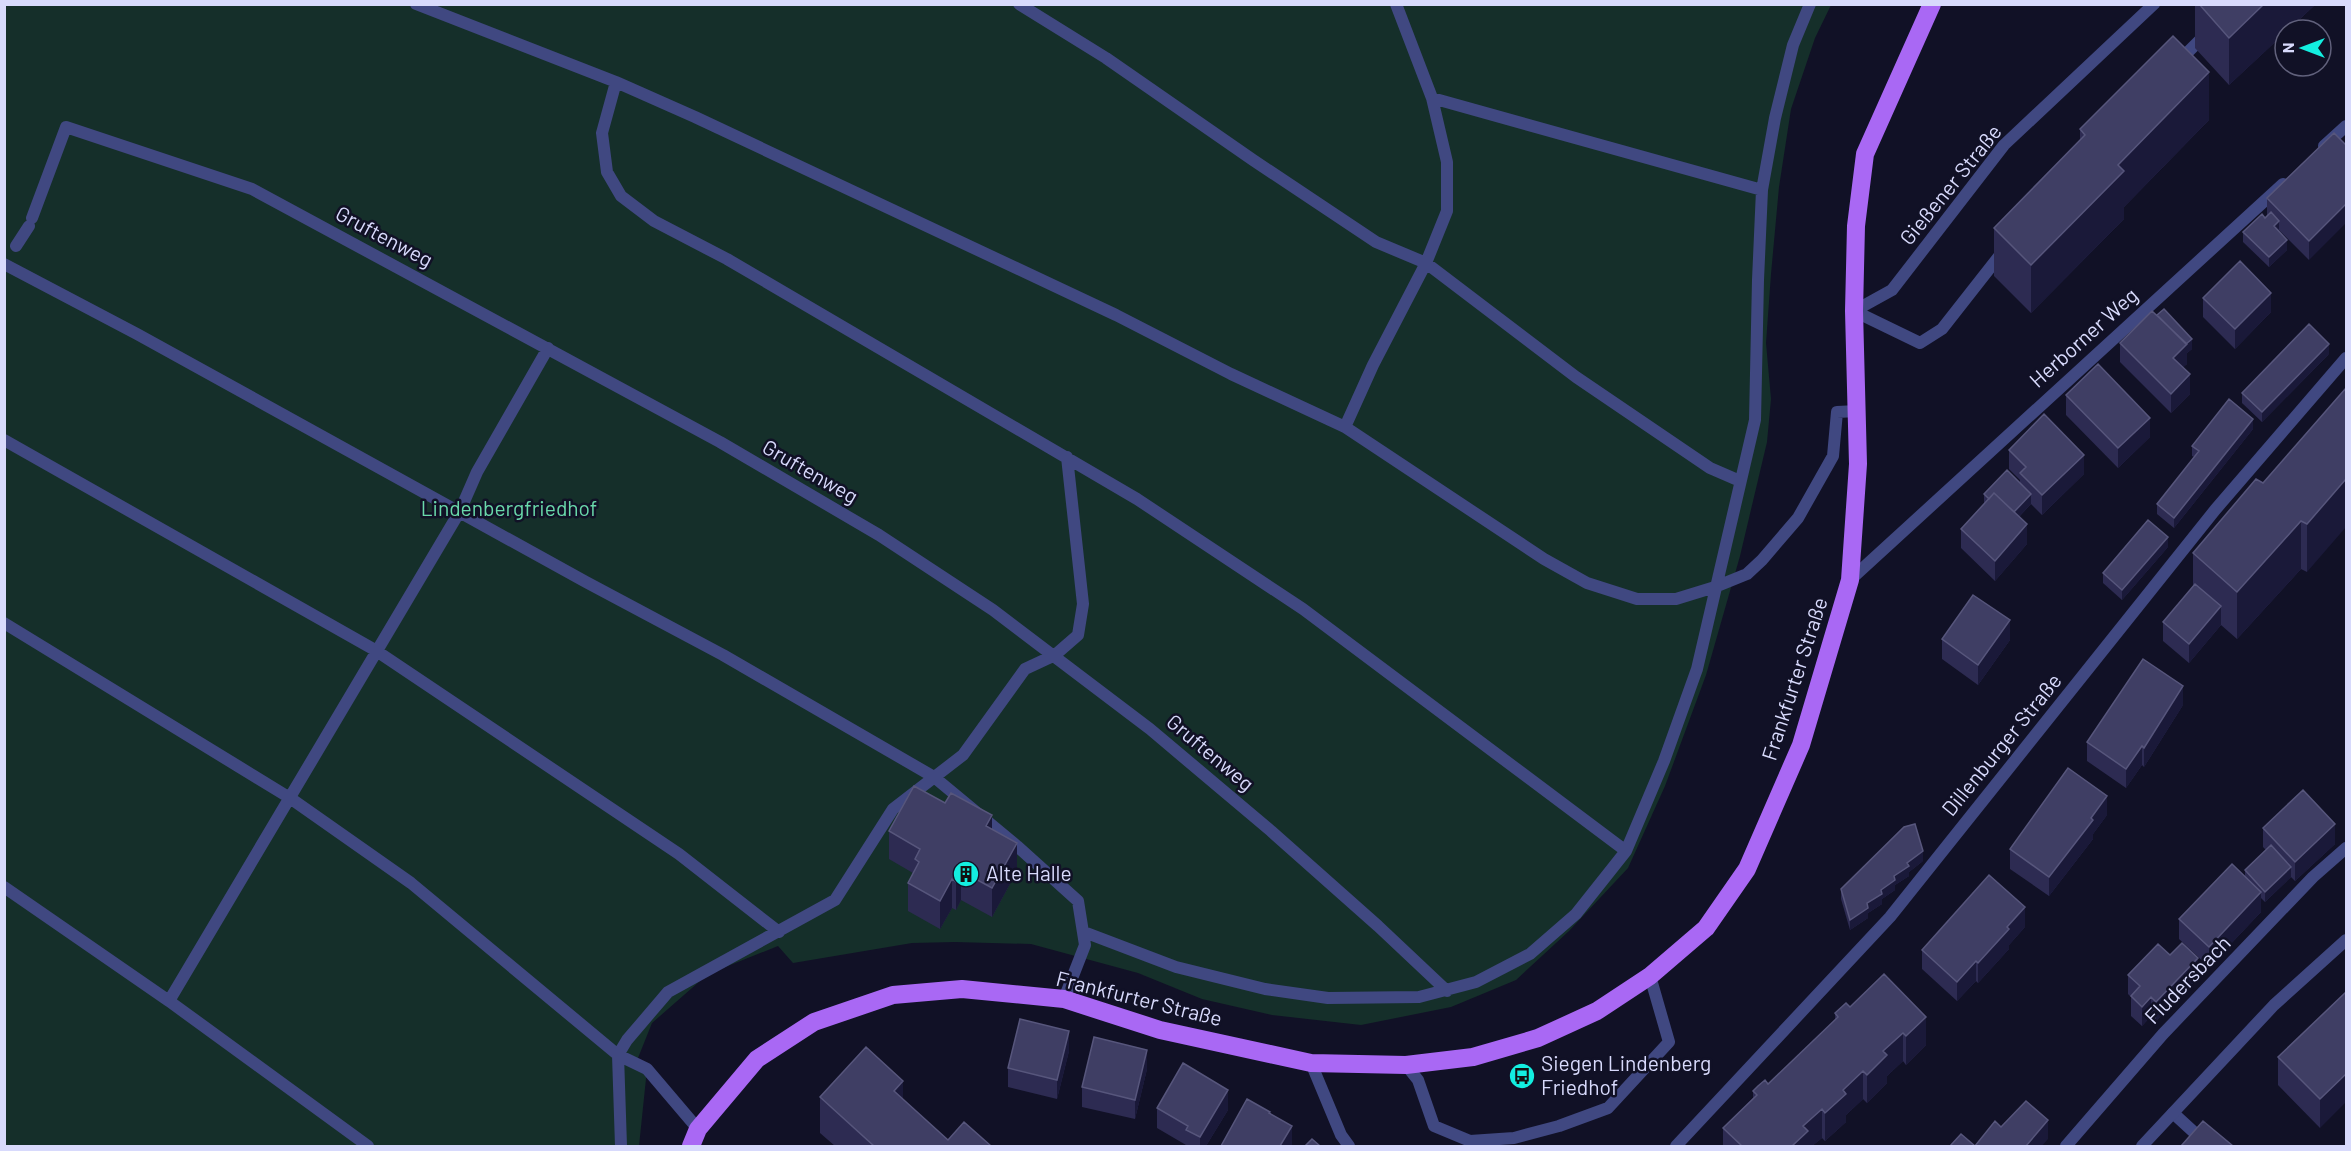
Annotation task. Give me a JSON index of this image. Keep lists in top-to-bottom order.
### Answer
{
  "streets": {
    "main road": ["Frankfurter Straße"],
    "street": [
      "Gießener Straße",
      "Gruftenweg",
      "Herborner Weg",
      "Dillenburger Straße",
      "Fludersbach"
    ]
  },
  "crossings": [
    ["Gießener Straße", "Frankfurter Straße"],
    ["Herborner Weg", "Frankfurter Straße"]
  ],
  "parks": ["Lindenbergfriedhof"],
  "places": {
    "building": ["Alte Halle"],
    "bus stop": ["Siegen Lindenberg Friedhof"]
  },
  "north": "left"
}
